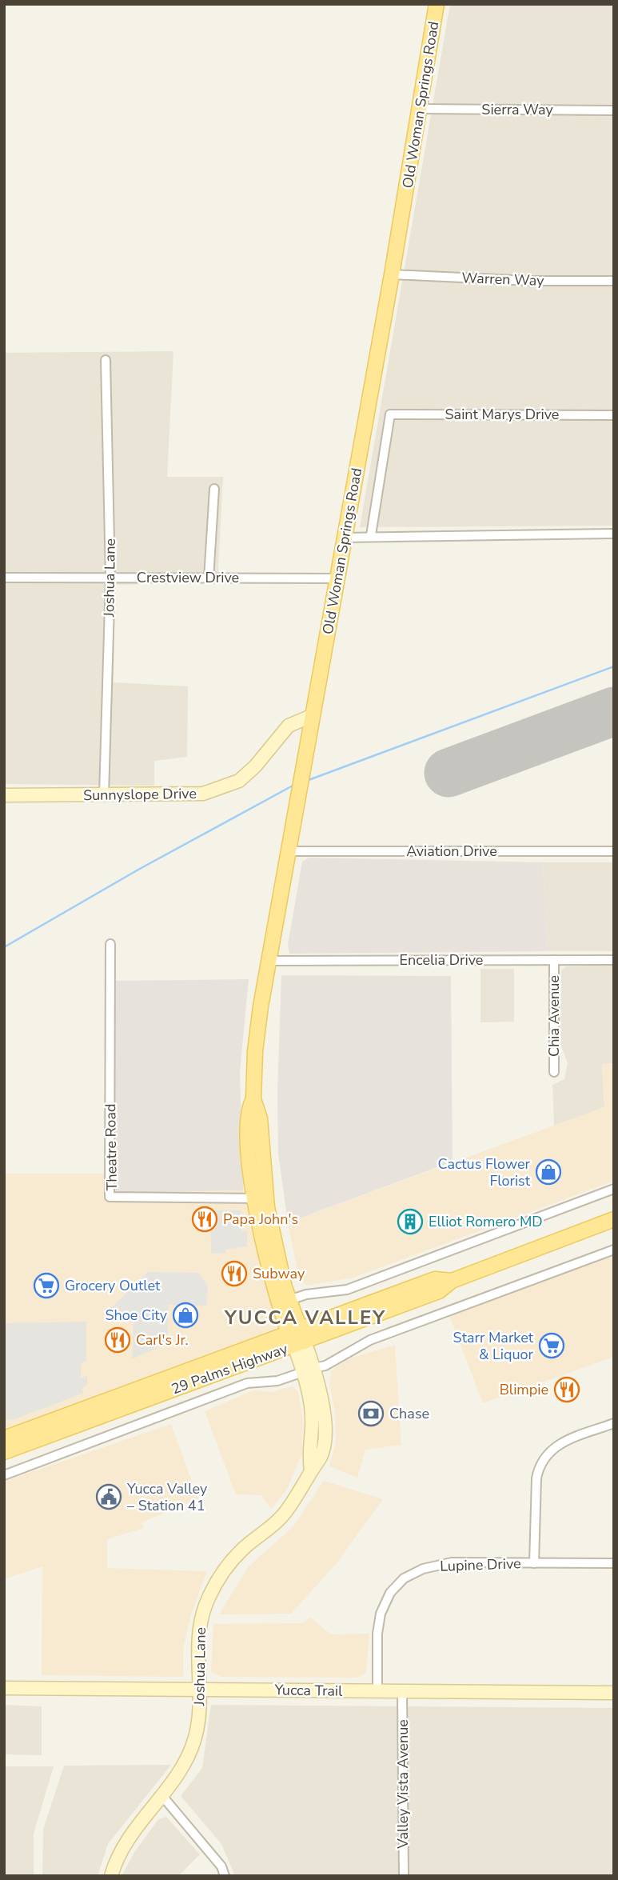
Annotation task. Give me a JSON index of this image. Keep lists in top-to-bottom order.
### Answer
{
  "streets": {
    "main road": [
      "Old Woman Springs Road",
      "Joshua Lane",
      "Sunnyslope Drive",
      "29 Palms Highway",
      "Yucca Trail"
    ],
    "street": [
      "Sierra Way",
      "Warren Way",
      "Saint Marys Drive",
      "Crestview Drive",
      "Aviation Drive",
      "Encelia Drive",
      "Chia Avenue",
      "Theatre Road",
      "Lupine Drive",
      "Valley Vista Avenue"
    ]
  },
  "crossings": [
    ["Old Woman Springs Road", "Sierra Way"],
    ["Old Woman Springs Road", "Warren Way"],
    ["Old Woman Springs Road", "Joshua Lane"],
    ["Old Woman Springs Road", "Crestview Drive"],
    ["Old Woman Springs Road", "Sunnyslope Drive"],
    ["Old Woman Springs Road", "Aviation Drive"],
    ["Old Woman Springs Road", "Encelia Drive"],
    ["Old Woman Springs Road", "Theatre Road"],
    ["Old Woman Springs Road", "29 Palms Highway"],
    ["Joshua Lane", "Crestview Drive"],
    ["Joshua Lane", "Sunnyslope Drive"],
    ["Joshua Lane", "29 Palms Highway"],
    ["Joshua Lane", "Yucca Trail"],
    ["Encelia Drive", "Chia Avenue"],
    ["Lupine Drive", "Yucca Trail"],
    ["Yucca Trail", "Valley Vista Avenue"]
  ],
  "districts": ["YUCCA VALLEY"],
  "places": {
    "shop": ["Cactus Flower Florist", "Shoe City"],
    "restaurant": [
      "Papa John's",
      "Subway",
      "Carl's Jr.",
      "Blimpie"
    ],
    "building": ["Elliot Romero MD"],
    "supermarket": ["Grocery Outlet", "Starr Market & Liquor"],
    "bank": ["Chase"],
    "public building": ["Yucca Valley – Station 41"]
  }
}
